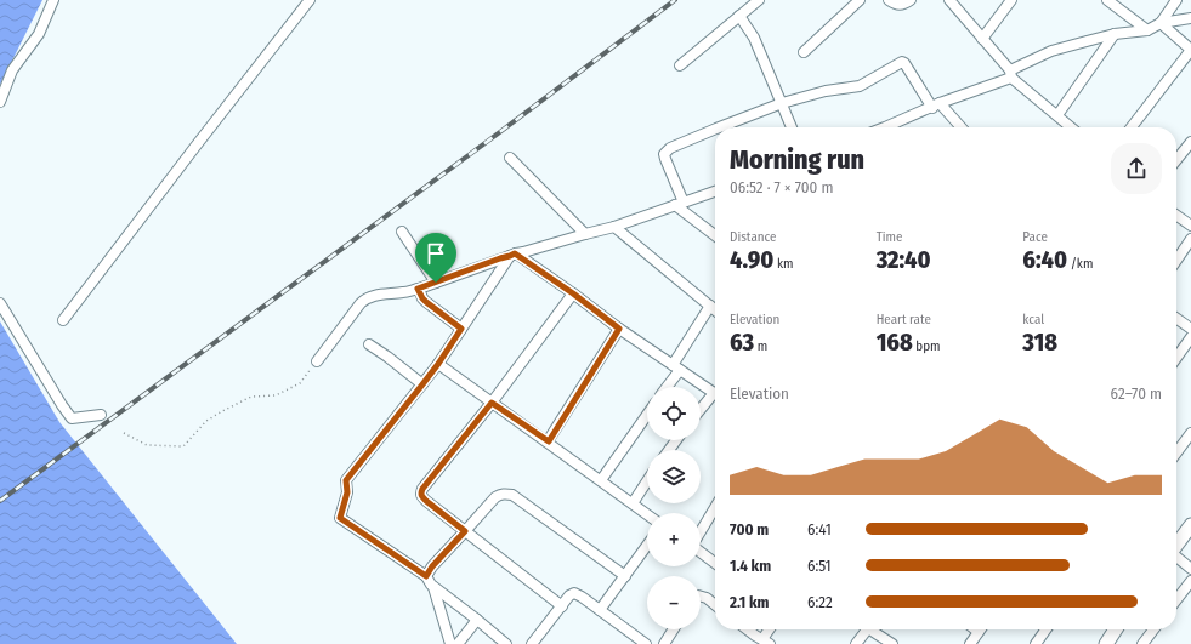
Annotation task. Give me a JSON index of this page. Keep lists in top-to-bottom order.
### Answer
{
  "page": {
    "heading": ["Morning run", "06:52 · 7 × 700 m"],
    "stats": [
      ["Distance", "4.90 km"],
      ["Time", "32:40"],
      ["Pace", "6:40 /km"],
      ["Elevation", "63 m"],
      ["Heart rate", "168 bpm"],
      ["kcal", "318"]
    ],
    "chart": ["Elevation", "62–70 m"],
    "map_buttons": ["+", "−"],
    "list": [
      {
        "name": "700 m",
        "note": "6:41"
      },
      {
        "name": "1.4 km",
        "note": "6:51"
      },
      {
        "name": "2.1 km",
        "note": "6:22"
      }
    ]
  }
}
